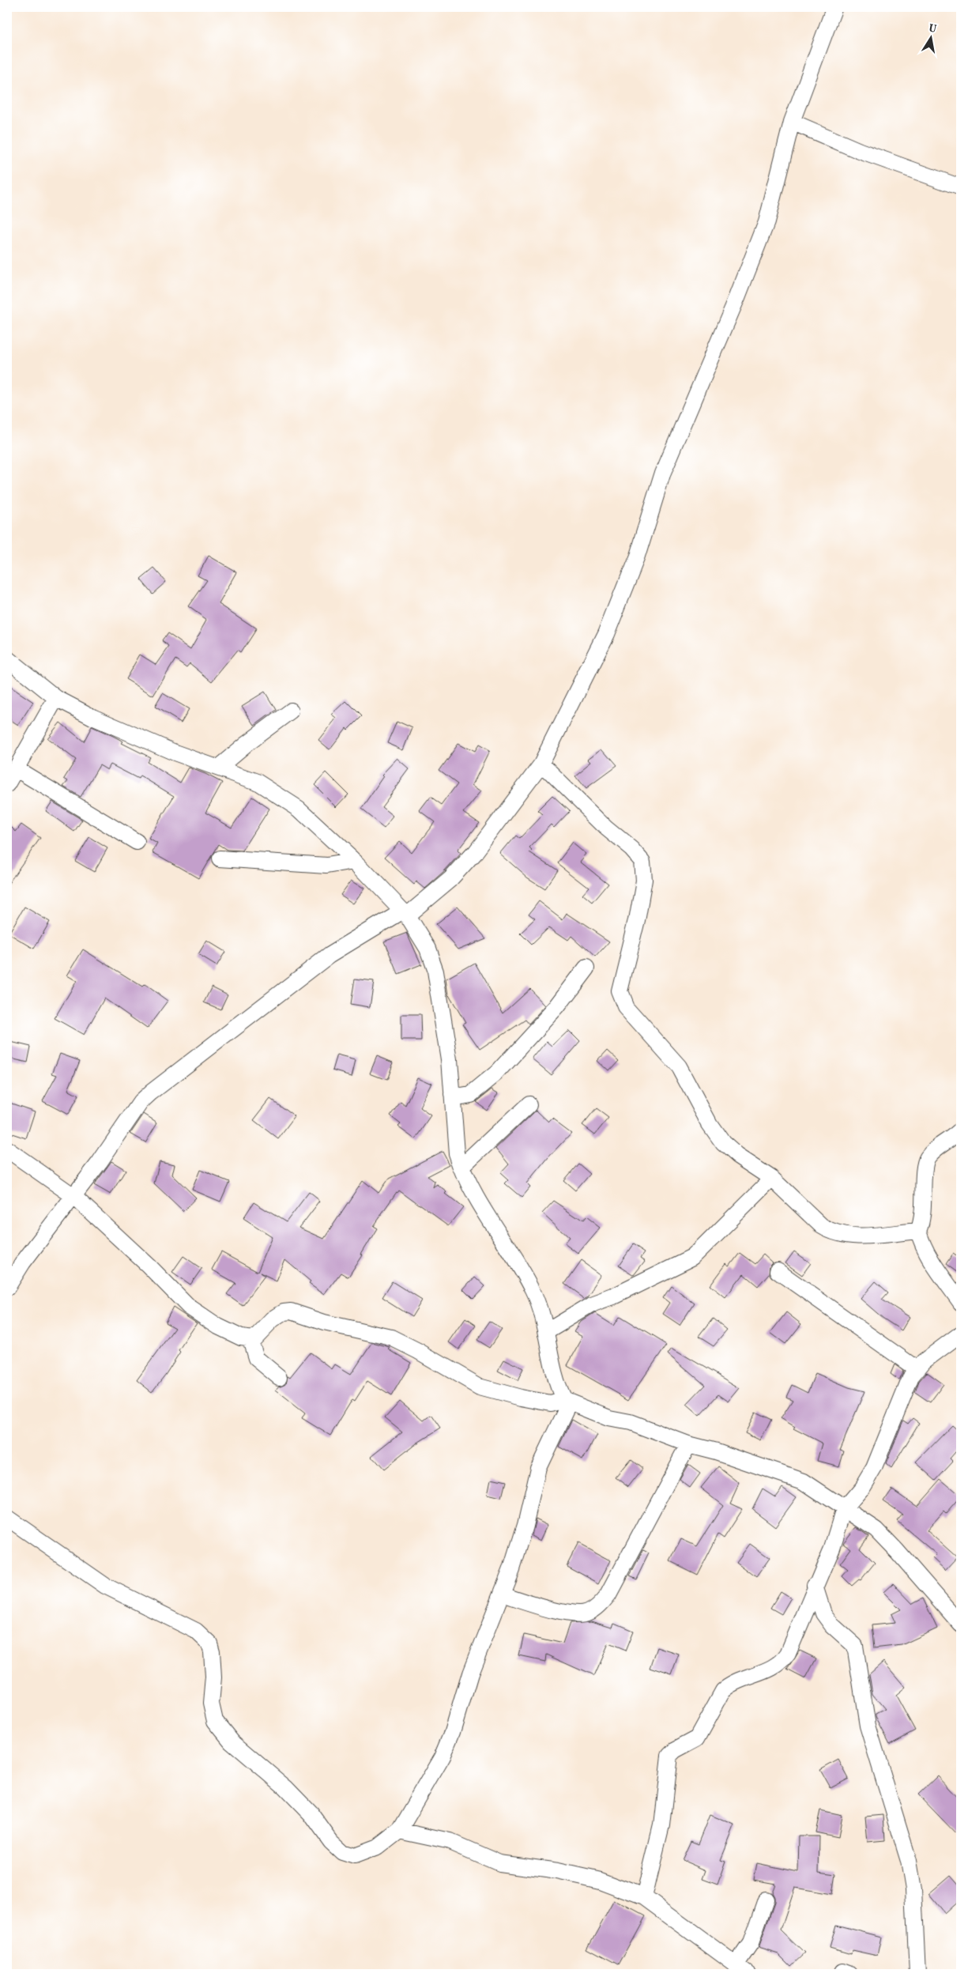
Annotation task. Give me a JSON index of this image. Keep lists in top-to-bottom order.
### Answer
{
  "north": "top"
}
